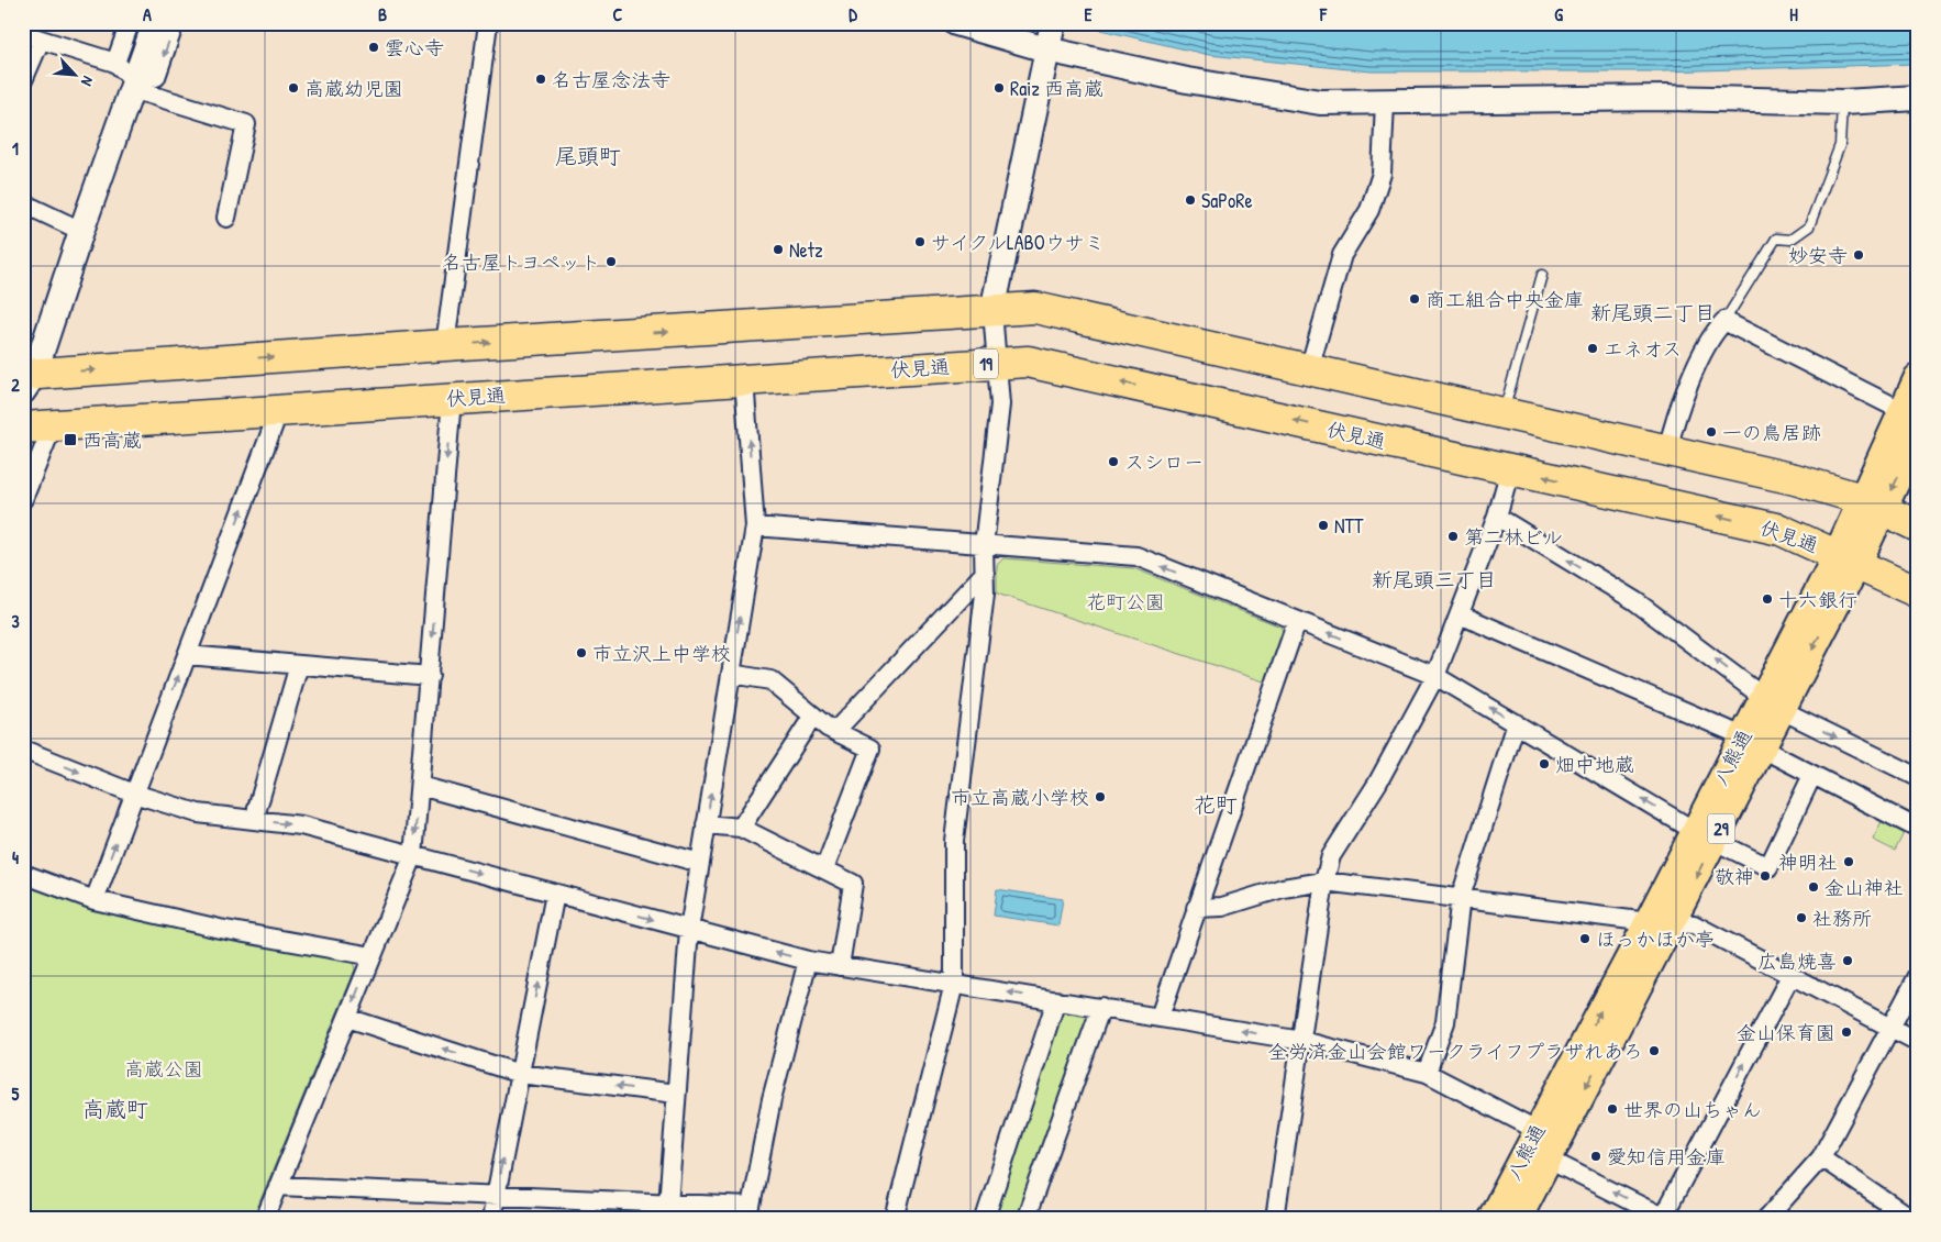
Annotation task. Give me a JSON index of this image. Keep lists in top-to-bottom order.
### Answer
{
  "streets": {
    "highway": ["19", "伏見通"],
    "main road": ["八熊通", "29"]
  },
  "crossings": [
    ["伏見通", "八熊通"]
  ],
  "districts": [
    "尾頭町",
    "新尾頭二丁目",
    "新尾頭三丁目",
    "花町",
    "高蔵町"
  ],
  "parks": ["花町公園", "高蔵公園"],
  "places": {
    "other": [
      "雲心寺",
      "名古屋念法寺",
      "高蔵幼児園",
      "Raiz 西高蔵",
      "SaPoRe",
      "サイクルLABOウサミ",
      "Netz",
      "妙安寺",
      "名古屋トヨペット",
      "商工組合中央金庫",
      "エネオス",
      "一の鳥居跡",
      "スシロー",
      "NTT",
      "第二林ビル",
      "十六銀行",
      "市立沢上中学校",
      "畑中地蔵",
      "市立高蔵小学校",
      "神明社",
      "敬神",
      "金山神社",
      "社務所",
      "ほっかほか亭",
      "広島焼喜",
      "金山保育園",
      "全労済金山会館ワークライフプラザれあろ",
      "世界の山ちゃん",
      "愛知信用金庫"
    ],
    "transit": ["西高蔵"]
  },
  "north": "bottom right",
  "grid": {
    "columns": [
      "A",
      "B",
      "C",
      "D",
      "E",
      "F",
      "G",
      "H"
    ],
    "rows": [
      "1",
      "2",
      "3",
      "4",
      "5"
    ]
  }
}
